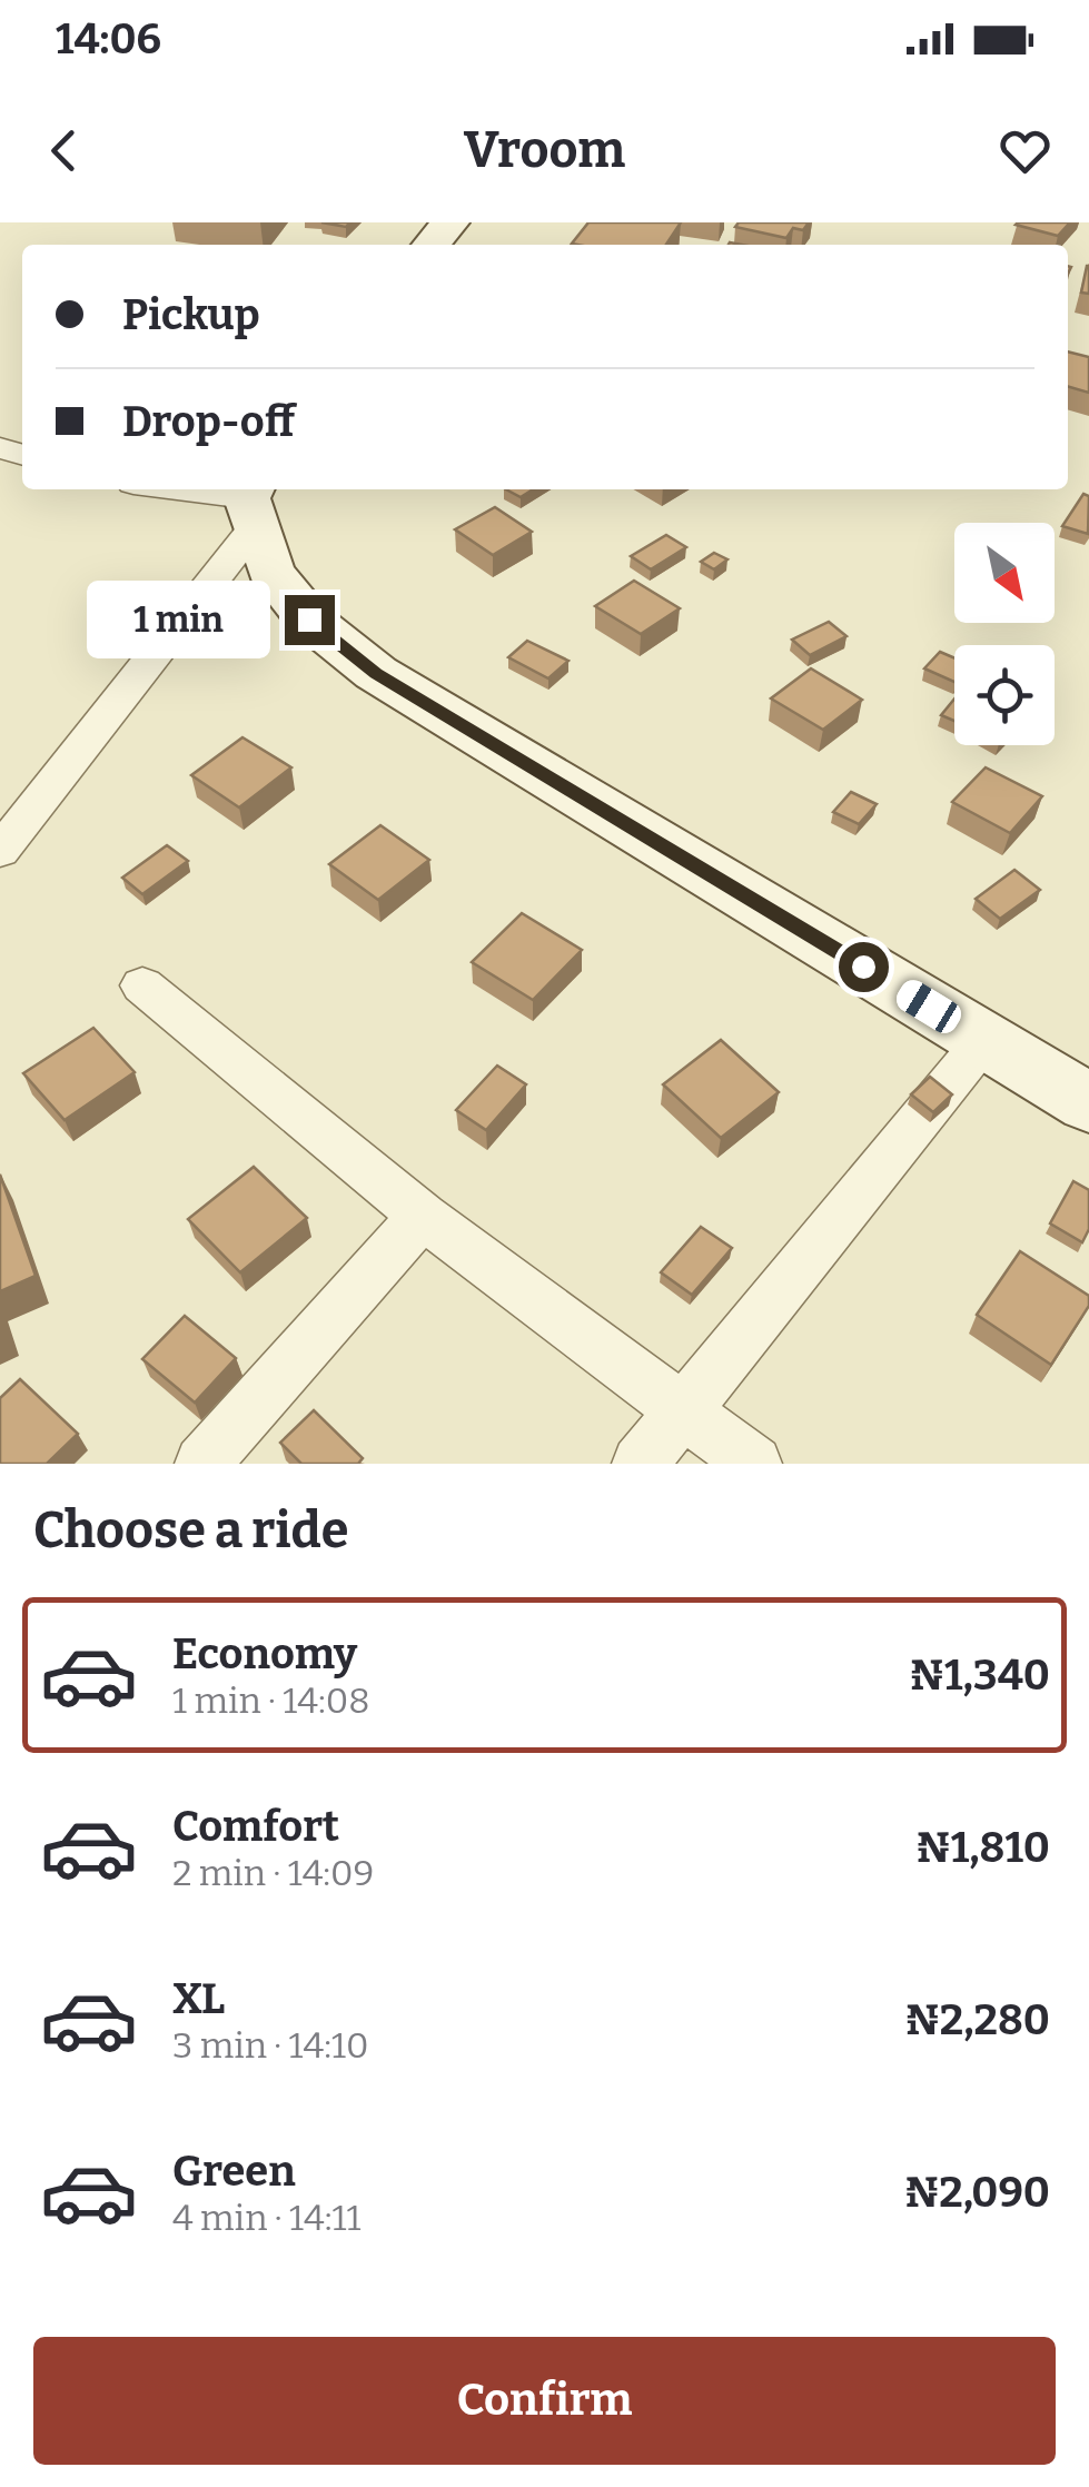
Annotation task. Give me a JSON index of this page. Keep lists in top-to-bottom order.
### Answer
{
  "north": "bottom right",
  "page": {
    "status": "14:06",
    "header": "Vroom",
    "banner": ["Pickup", "Drop-off"],
    "bubble": "1 min",
    "heading": "Choose a ride",
    "list": [
      {
        "name": "Economy",
        "note": "1 min · 14:08",
        "value": "₦1,340"
      },
      {
        "name": "Comfort",
        "note": "2 min · 14:09",
        "value": "₦1,810"
      },
      {
        "name": "XL",
        "note": "3 min · 14:10",
        "value": "₦2,280"
      },
      {
        "name": "Green",
        "note": "4 min · 14:11",
        "value": "₦2,090"
      }
    ],
    "buttons": "Confirm"
  }
}
